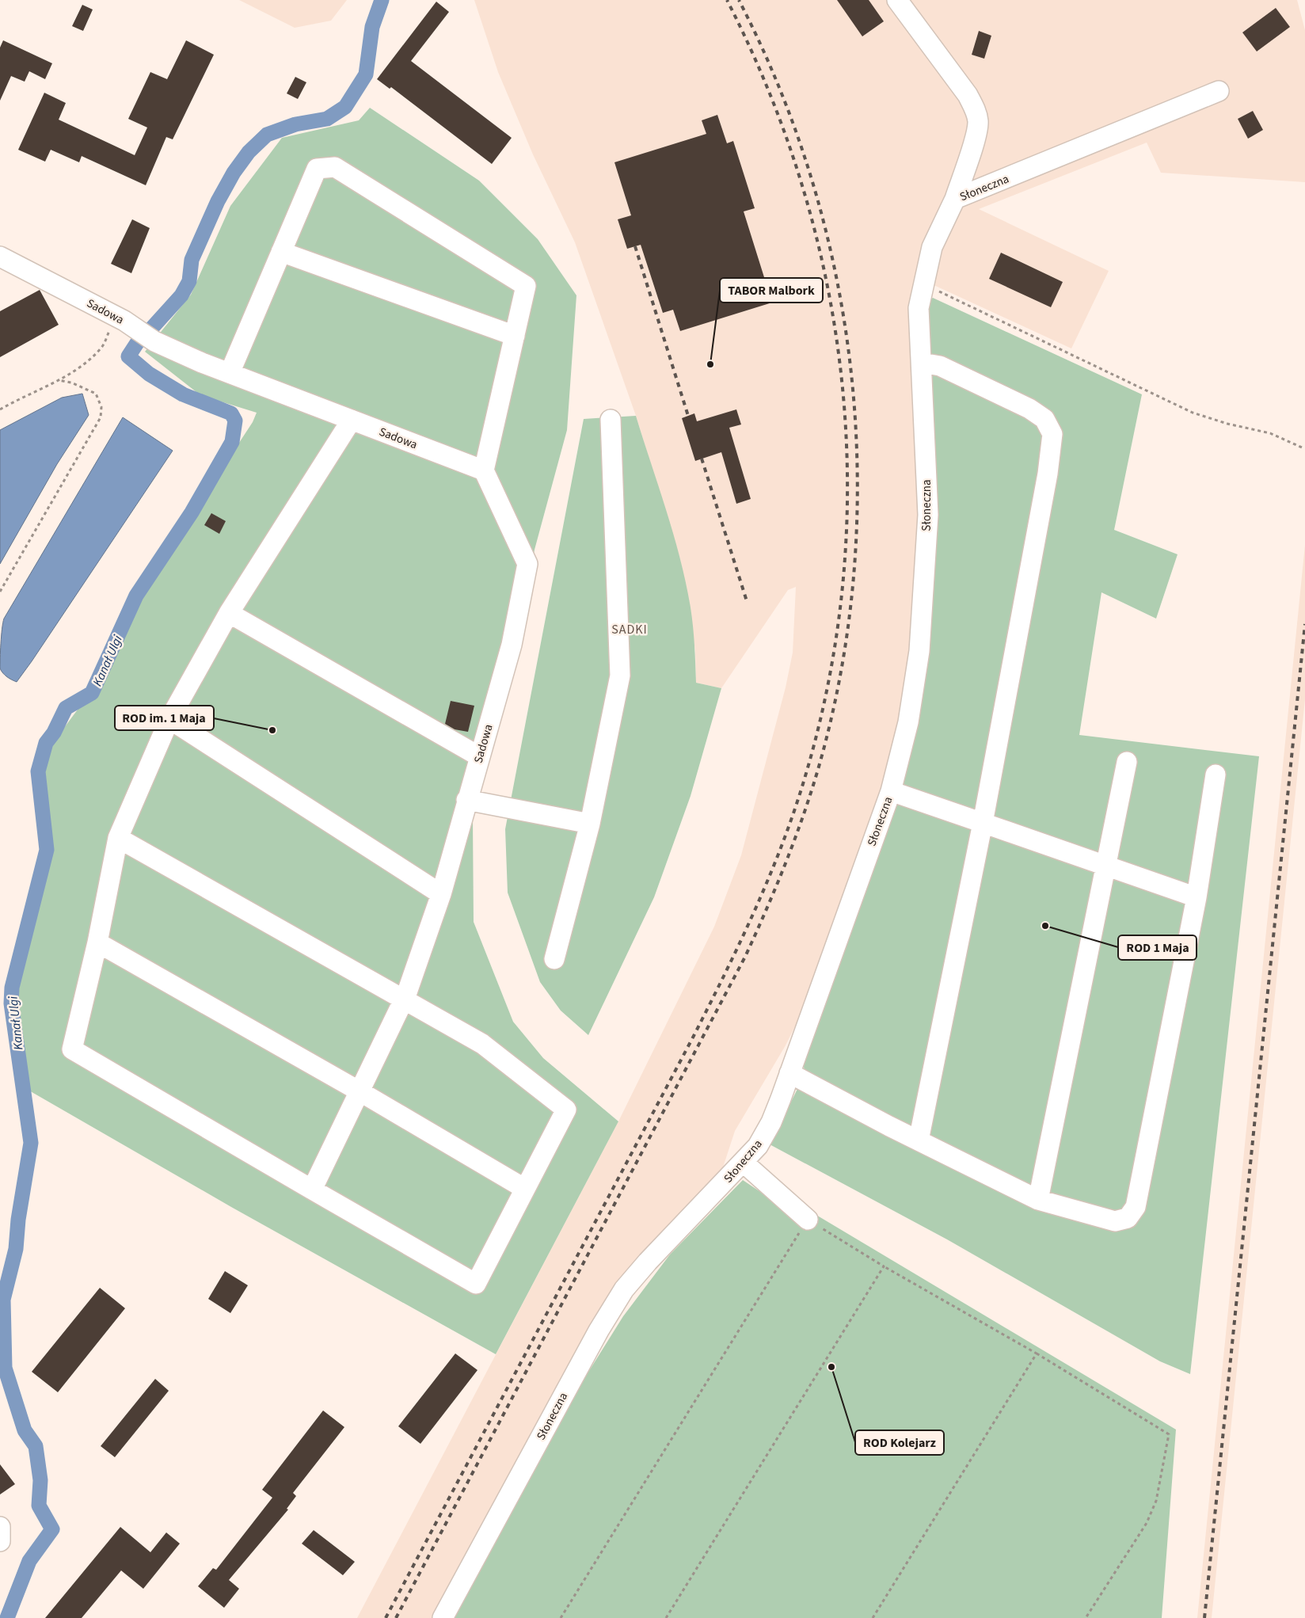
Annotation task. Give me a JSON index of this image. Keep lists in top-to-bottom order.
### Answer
{
  "streets": {
    "street": ["Słoneczna", "Sadowa"]
  },
  "districts": ["SADKI"],
  "water": ["Kanał Ulgi"],
  "places": [
    "TABOR Malbork",
    "ROD im. 1 Maja",
    "ROD 1 Maja",
    "ROD Kolejarz"
  ]
}
